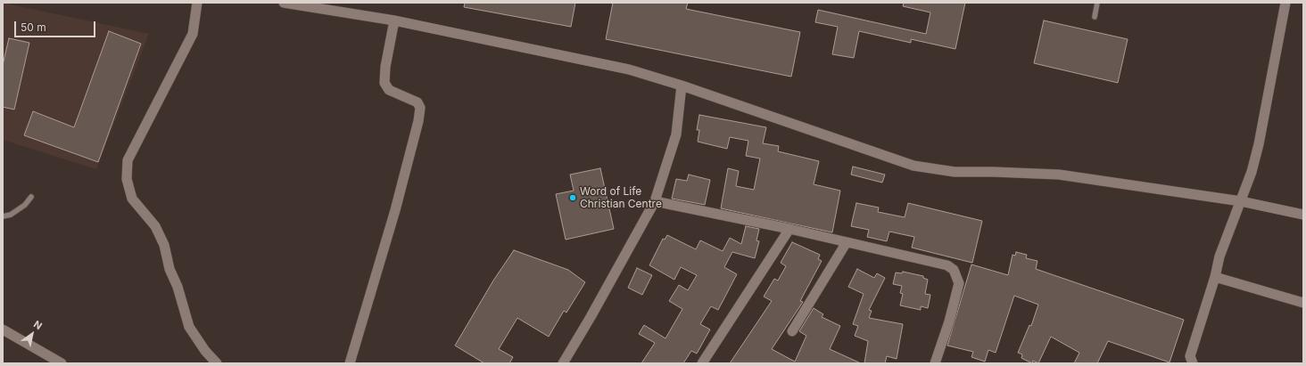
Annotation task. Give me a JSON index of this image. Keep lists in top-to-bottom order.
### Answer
{
  "places": ["Word of Life Christian Centre"],
  "scale_bar": "50 m",
  "north": "top right"
}
